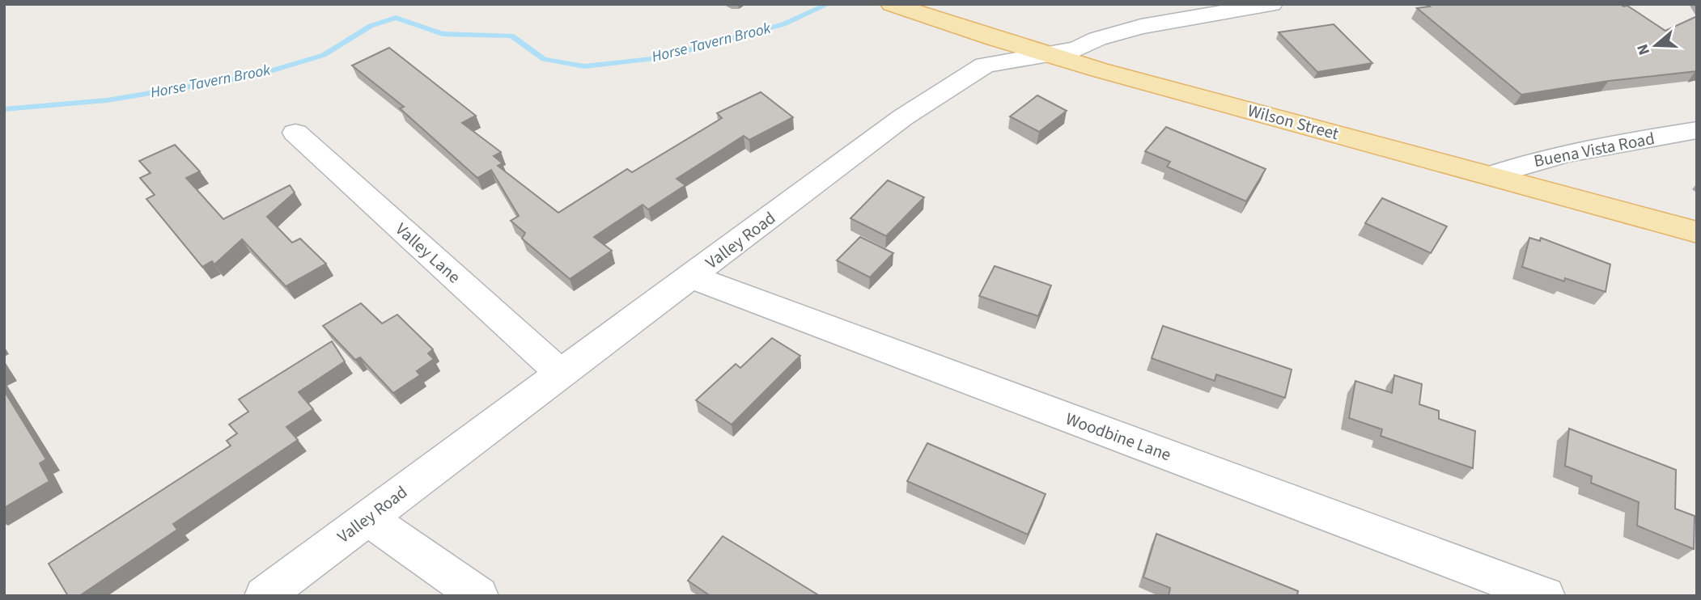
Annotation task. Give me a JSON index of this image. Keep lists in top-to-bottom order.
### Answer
{
  "streets": {
    "main road": ["Wilson Street"],
    "street": [
      "Buena Vista Road",
      "Valley Road",
      "Valley Lane",
      "Woodbine Lane"
    ]
  },
  "crossings": [
    ["Wilson Street", "Buena Vista Road"],
    ["Wilson Street", "Valley Road"],
    ["Valley Road", "Valley Lane"],
    ["Valley Road", "Woodbine Lane"]
  ],
  "water": ["Horse Tavern Brook"],
  "north": "left"
}
